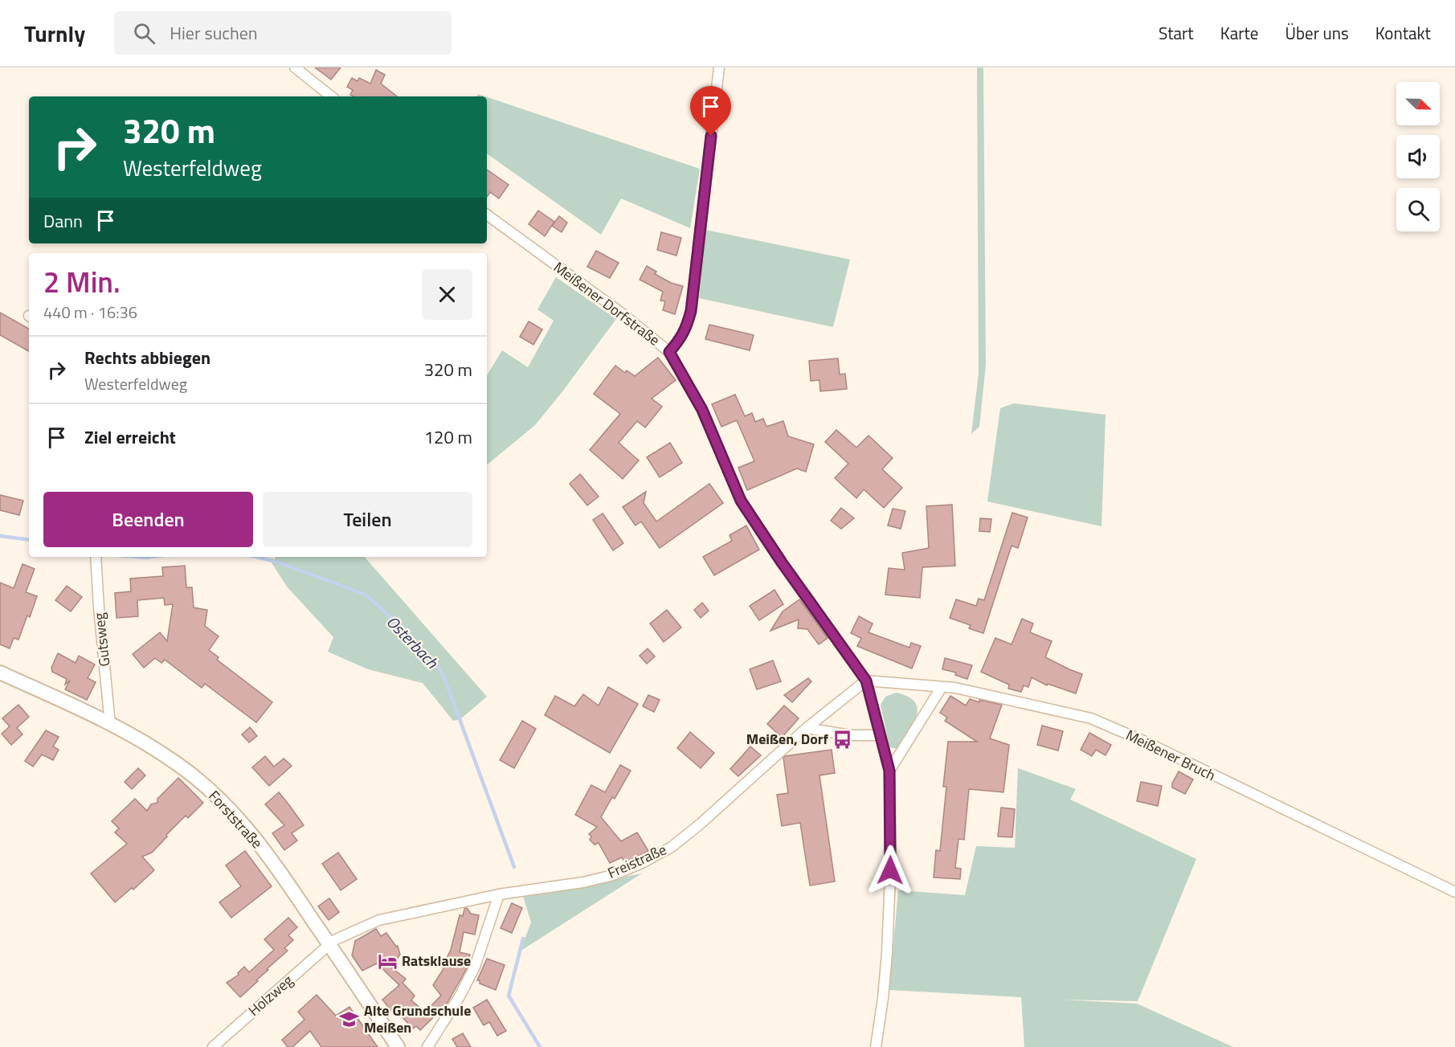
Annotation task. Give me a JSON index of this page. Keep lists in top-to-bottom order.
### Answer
{
  "streets": {
    "street": [
      "Meißener Dorfstraße",
      "Gutsweg",
      "Meißener Bruch",
      "Forststraße",
      "Freistraße",
      "Holzweg"
    ]
  },
  "crossings": [
    ["Meißener Dorfstraße", "Meißener Bruch"],
    ["Meißener Dorfstraße", "Freistraße"],
    ["Gutsweg", "Forststraße"],
    ["Meißener Bruch", "Freistraße"],
    ["Forststraße", "Freistraße"],
    ["Forststraße", "Holzweg"],
    ["Freistraße", "Holzweg"]
  ],
  "water": ["Osterbach"],
  "places": {
    "bus stop": ["Meißen, Dorf"],
    "hotel": ["Ratsklause"],
    "school or university": ["Alte Grundschule Meißen"]
  },
  "north": "bottom right",
  "page": {
    "header": "Turnly",
    "search": "Hier suchen",
    "nav": [
      "Start",
      "Karte",
      "Über uns",
      "Kontakt"
    ],
    "turn": ["320 m", "Westerfeldweg"],
    "then": "Dann",
    "heading": ["2 Min.", "440 m · 16:36"],
    "list": [
      {
        "name": "Rechts abbiegen",
        "note": "Westerfeldweg",
        "value": "320 m"
      },
      {
        "name": "Ziel erreicht",
        "value": "120 m"
      }
    ],
    "buttons": ["Beenden", "Teilen"]
  }
}
